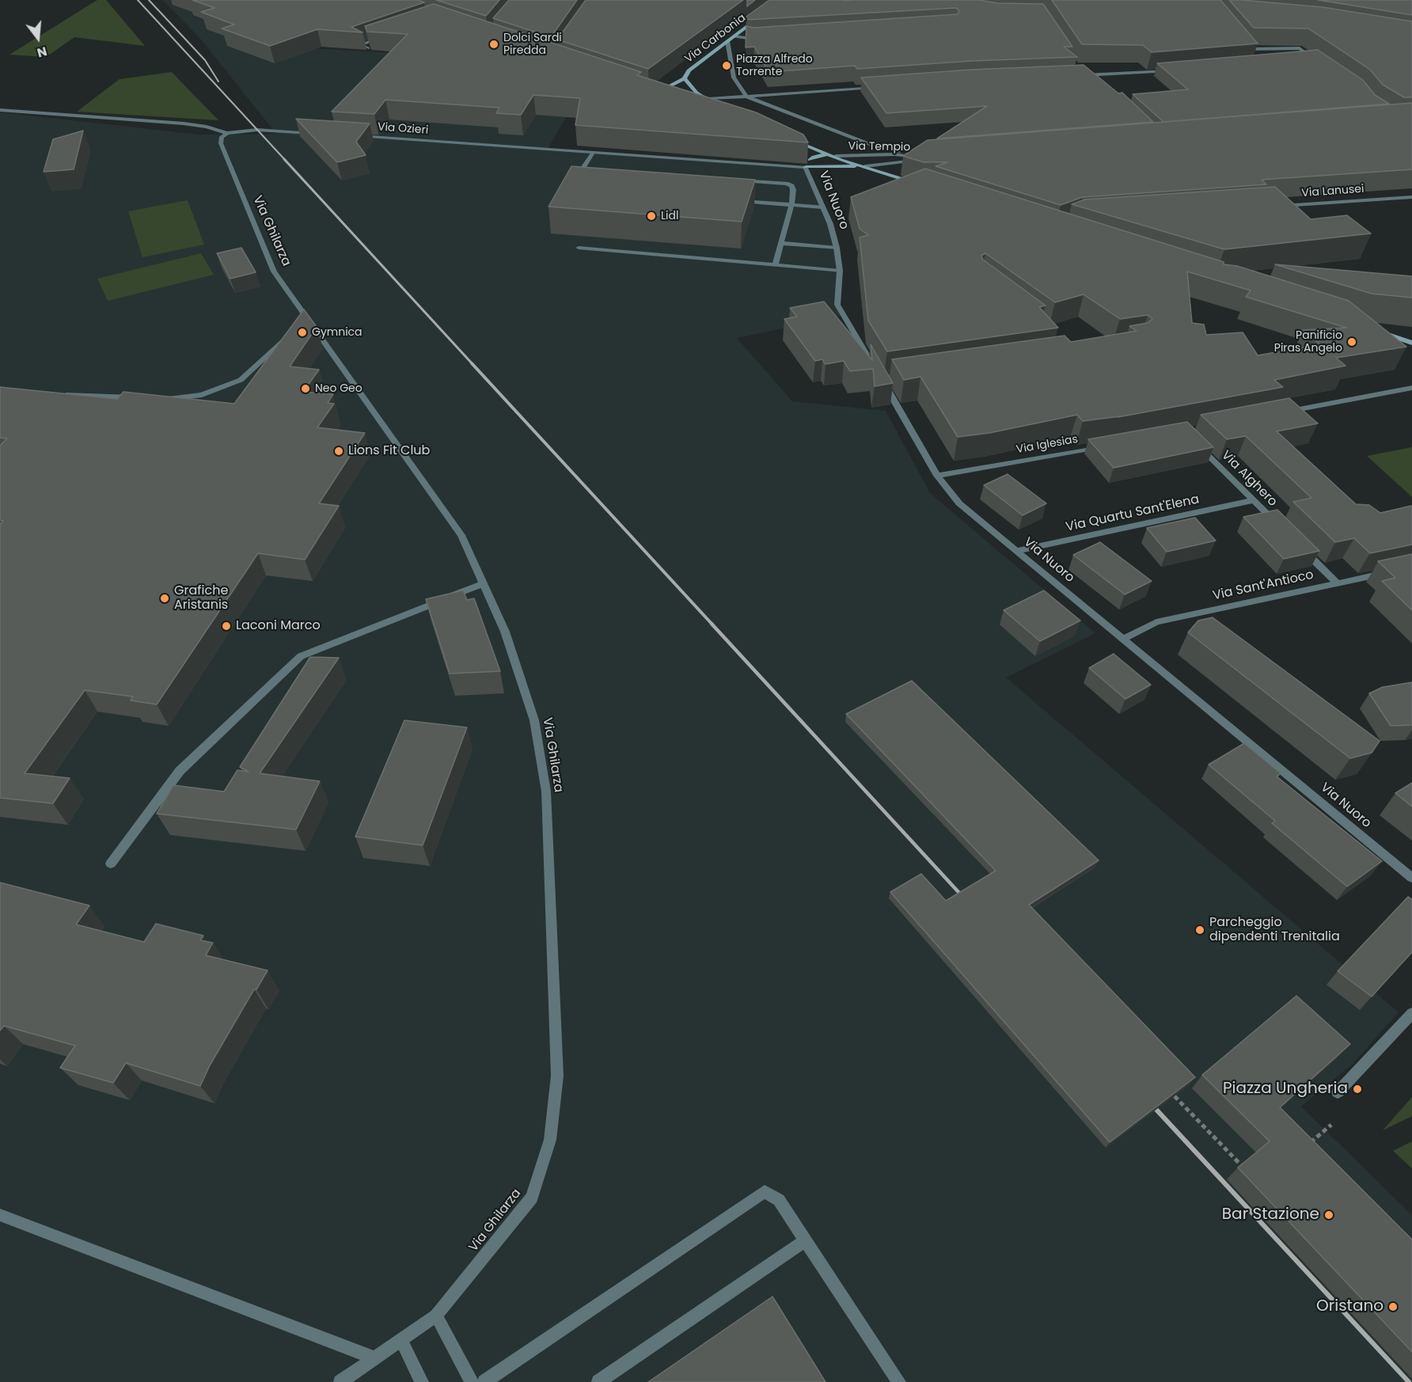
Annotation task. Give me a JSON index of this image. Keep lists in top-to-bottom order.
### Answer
{
  "streets": {
    "street": [
      "Via Carbonia",
      "Via Ozieri",
      "Via Tempio",
      "Via Lanusei",
      "Via Nuoro",
      "Via Ghilarza",
      "Via Iglesias",
      "Via Alghero",
      "Via Quartu Sant'Elena",
      "Via Sant'Antioco"
    ]
  },
  "crossings": [
    ["Via Ozieri", "Via Nuoro"],
    ["Via Nuoro", "Via Iglesias"],
    ["Via Nuoro", "Via Quartu Sant'Elena"],
    ["Via Nuoro", "Via Sant'Antioco"],
    ["Via Alghero", "Via Quartu Sant'Elena"]
  ],
  "places": [
    "Dolci Sardi Piredda",
    "Piazza Alfredo Torrente",
    "Lidl",
    "Gymnica",
    "Panificio Piras Angelo",
    "Neo Geo",
    "Lions Fit Club",
    "Grafiche Aristanis",
    "Laconi Marco",
    "Parcheggio dipendenti Trenitalia",
    "Piazza Ungheria",
    "Bar Stazione",
    "Oristano"
  ],
  "north": "bottom"
}
